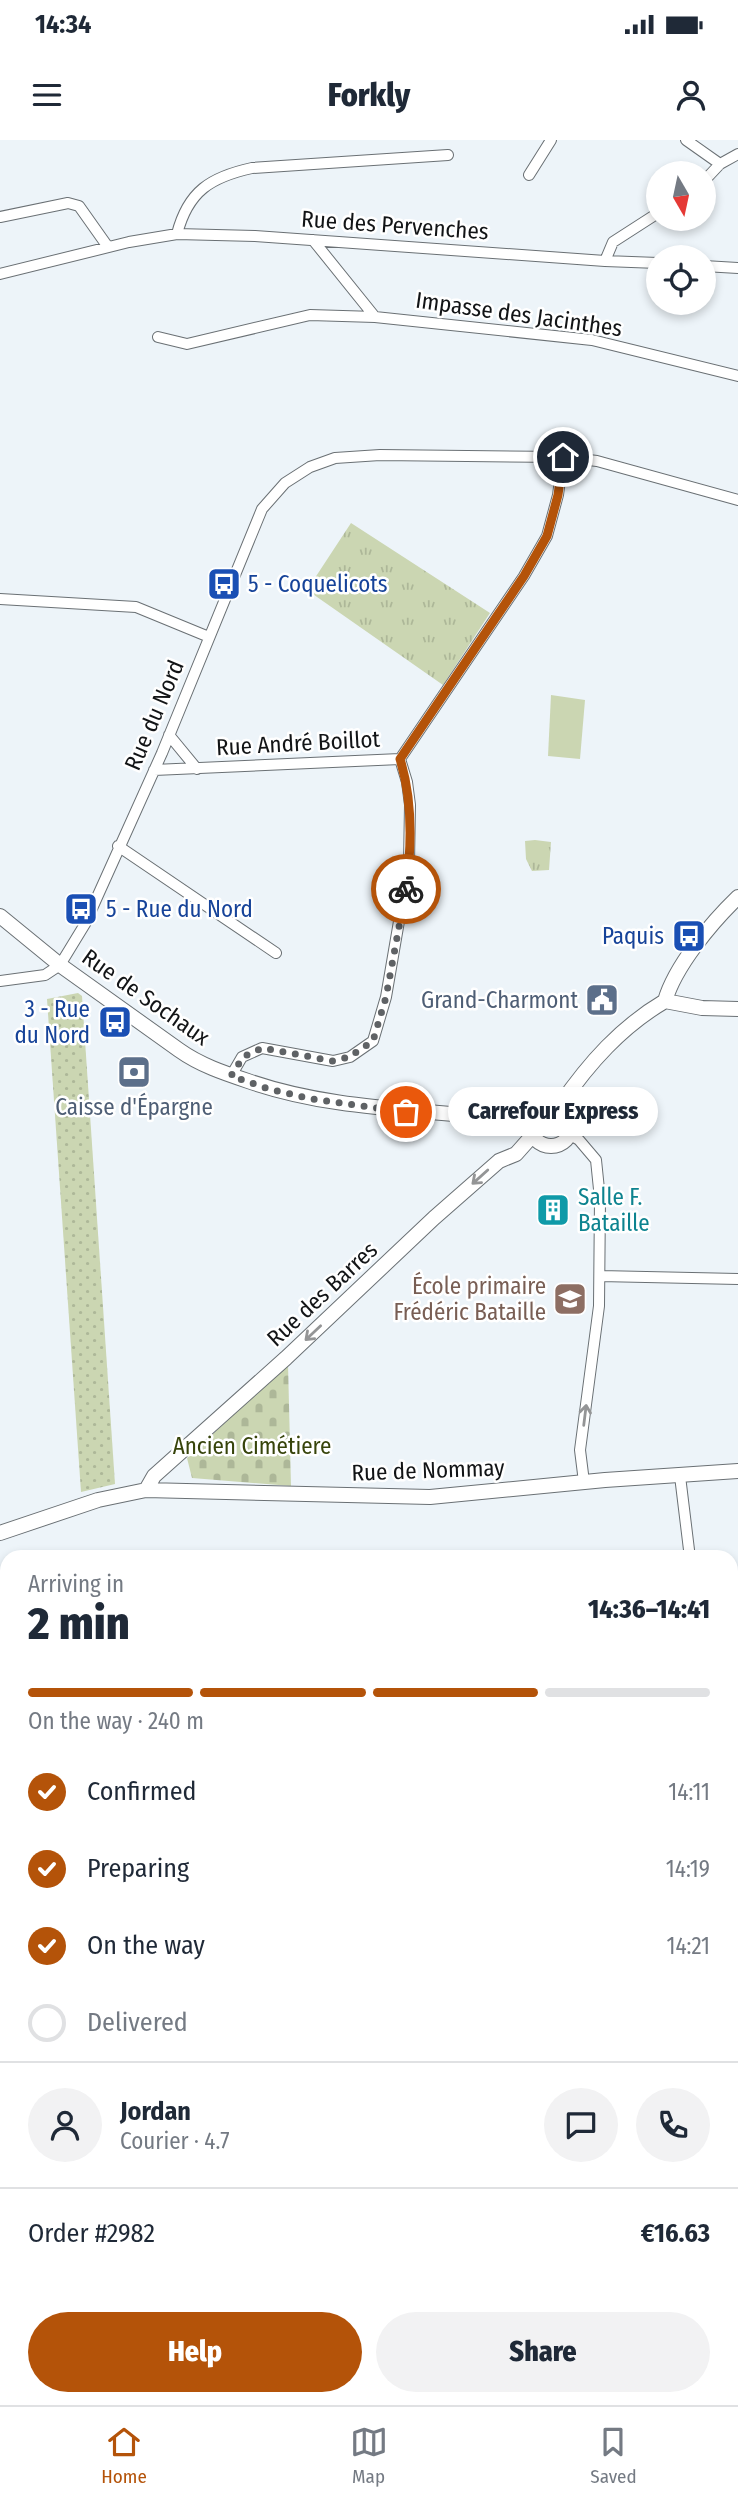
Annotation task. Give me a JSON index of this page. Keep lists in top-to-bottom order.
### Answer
{
  "streets": {
    "street": [
      "Rue des Pervenches",
      "Impasse des Jacinthes",
      "Rue du Nord",
      "Rue André Boillot",
      "Rue de Sochaux",
      "Rue des Barres",
      "Rue de Nommay"
    ]
  },
  "crossings": [
    ["Rue du Nord", "Rue André Boillot"],
    ["Rue du Nord", "Rue de Sochaux"],
    ["Rue de Sochaux", "Rue des Barres"],
    ["Rue des Barres", "Rue de Nommay"]
  ],
  "one_way": ["Rue des Barres"],
  "parks": ["Ancien Cimétiere"],
  "places": {
    "bus stop": [
      "5 - Coquelicots",
      "5 - Rue du Nord",
      "Paquis",
      "3 - Rue du Nord"
    ],
    "public building": ["Grand-Charmont"],
    "bank": ["Caisse d'Épargne"],
    "other": ["Carrefour Express"],
    "building": ["Salle F. Bataille"],
    "school or university": ["École primaire Frédéric Bataille"]
  },
  "north": "bottom",
  "page": {
    "status": "14:34",
    "header": "Forkly",
    "bubble": "Carrefour Express",
    "heading": ["2 min", "Arriving in", "14:36–14:41"],
    "panel": [
      "Jordan",
      "Courier · 4.7",
      "Order #2982",
      "€16.63"
    ],
    "bar": "On the way · 240 m",
    "list": [
      ["Confirmed", "14:11"],
      ["Preparing", "14:19"],
      ["On the way", "14:21"],
      "Delivered"
    ],
    "buttons": ["Help", "Share"],
    "tabs": ["Home", "Map", "Saved"]
  }
}
